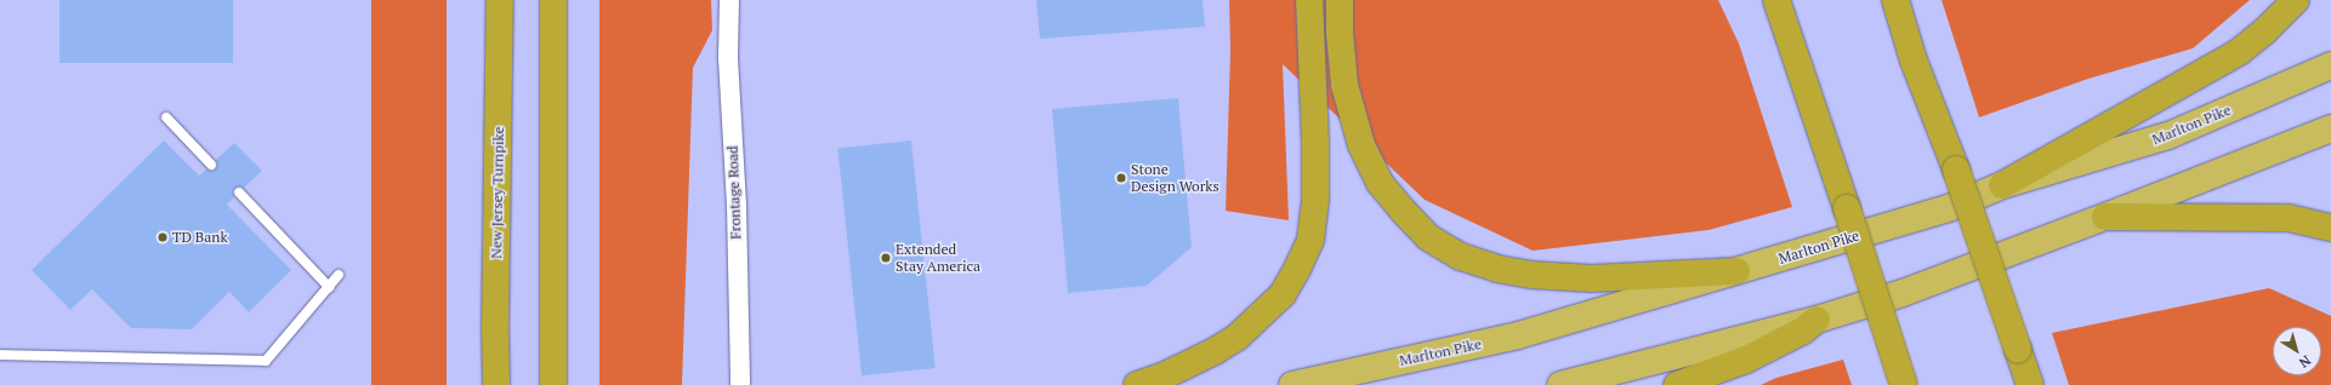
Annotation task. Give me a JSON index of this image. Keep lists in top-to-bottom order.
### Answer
{
  "streets": {
    "highway": ["Marlton Pike", "New Jersey Turnpike"],
    "street": ["Frontage Road"]
  },
  "places": ["Stone Design Works", "TD Bank", "Extended Stay America"],
  "north": "bottom right"
}
